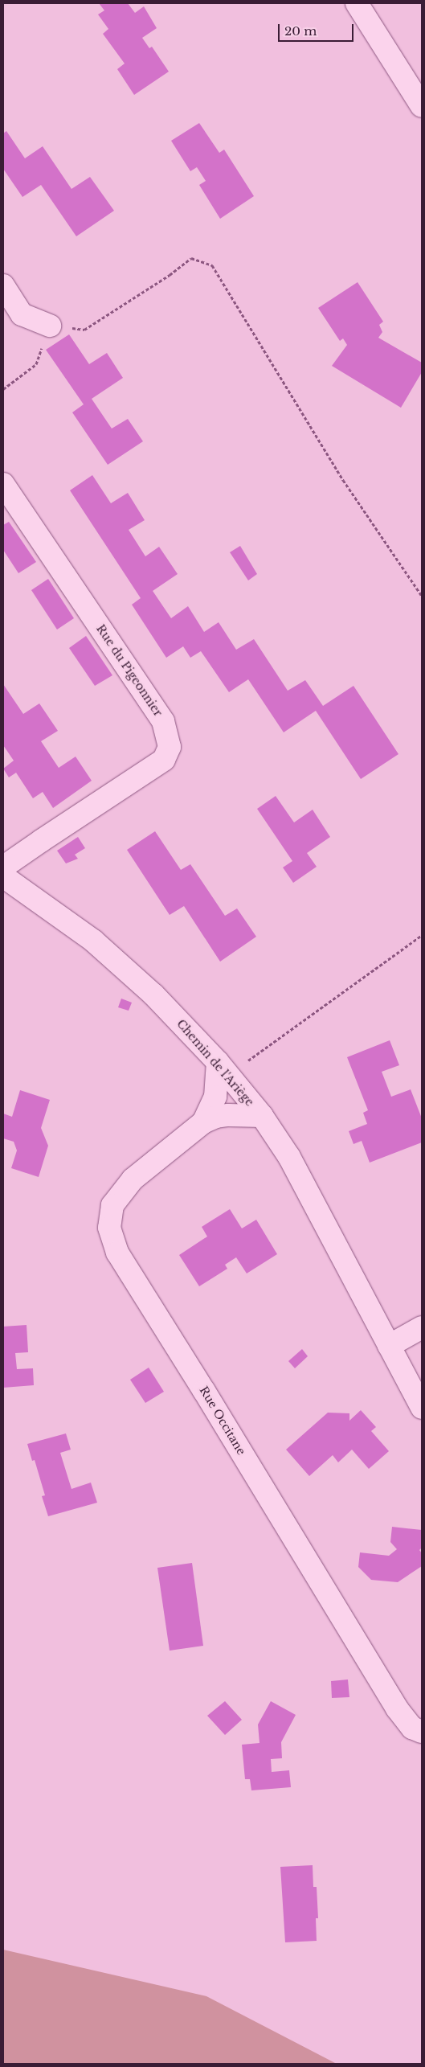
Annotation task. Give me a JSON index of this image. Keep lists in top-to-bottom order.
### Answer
{
  "streets": {
    "street": ["Rue du Pigeonnier", "Chemin de l'Ariège", "Rue Occitane"]
  },
  "crossings": [
    ["Chemin de l'Ariège", "Rue Occitane"]
  ],
  "scale_bar": "20 m"
}
